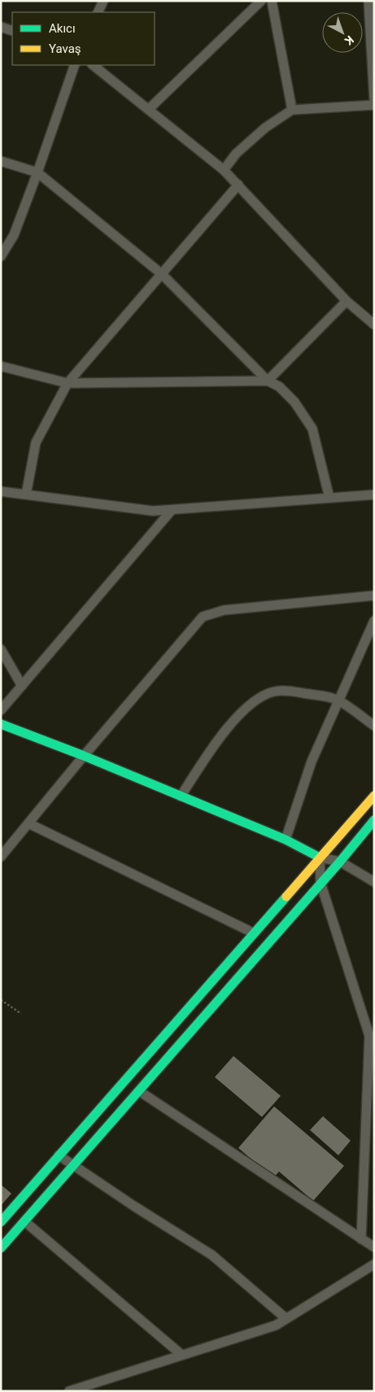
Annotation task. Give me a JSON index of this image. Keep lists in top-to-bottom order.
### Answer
{
  "legend": ["Akıcı", "Yavaş"],
  "north": "bottom right"
}
